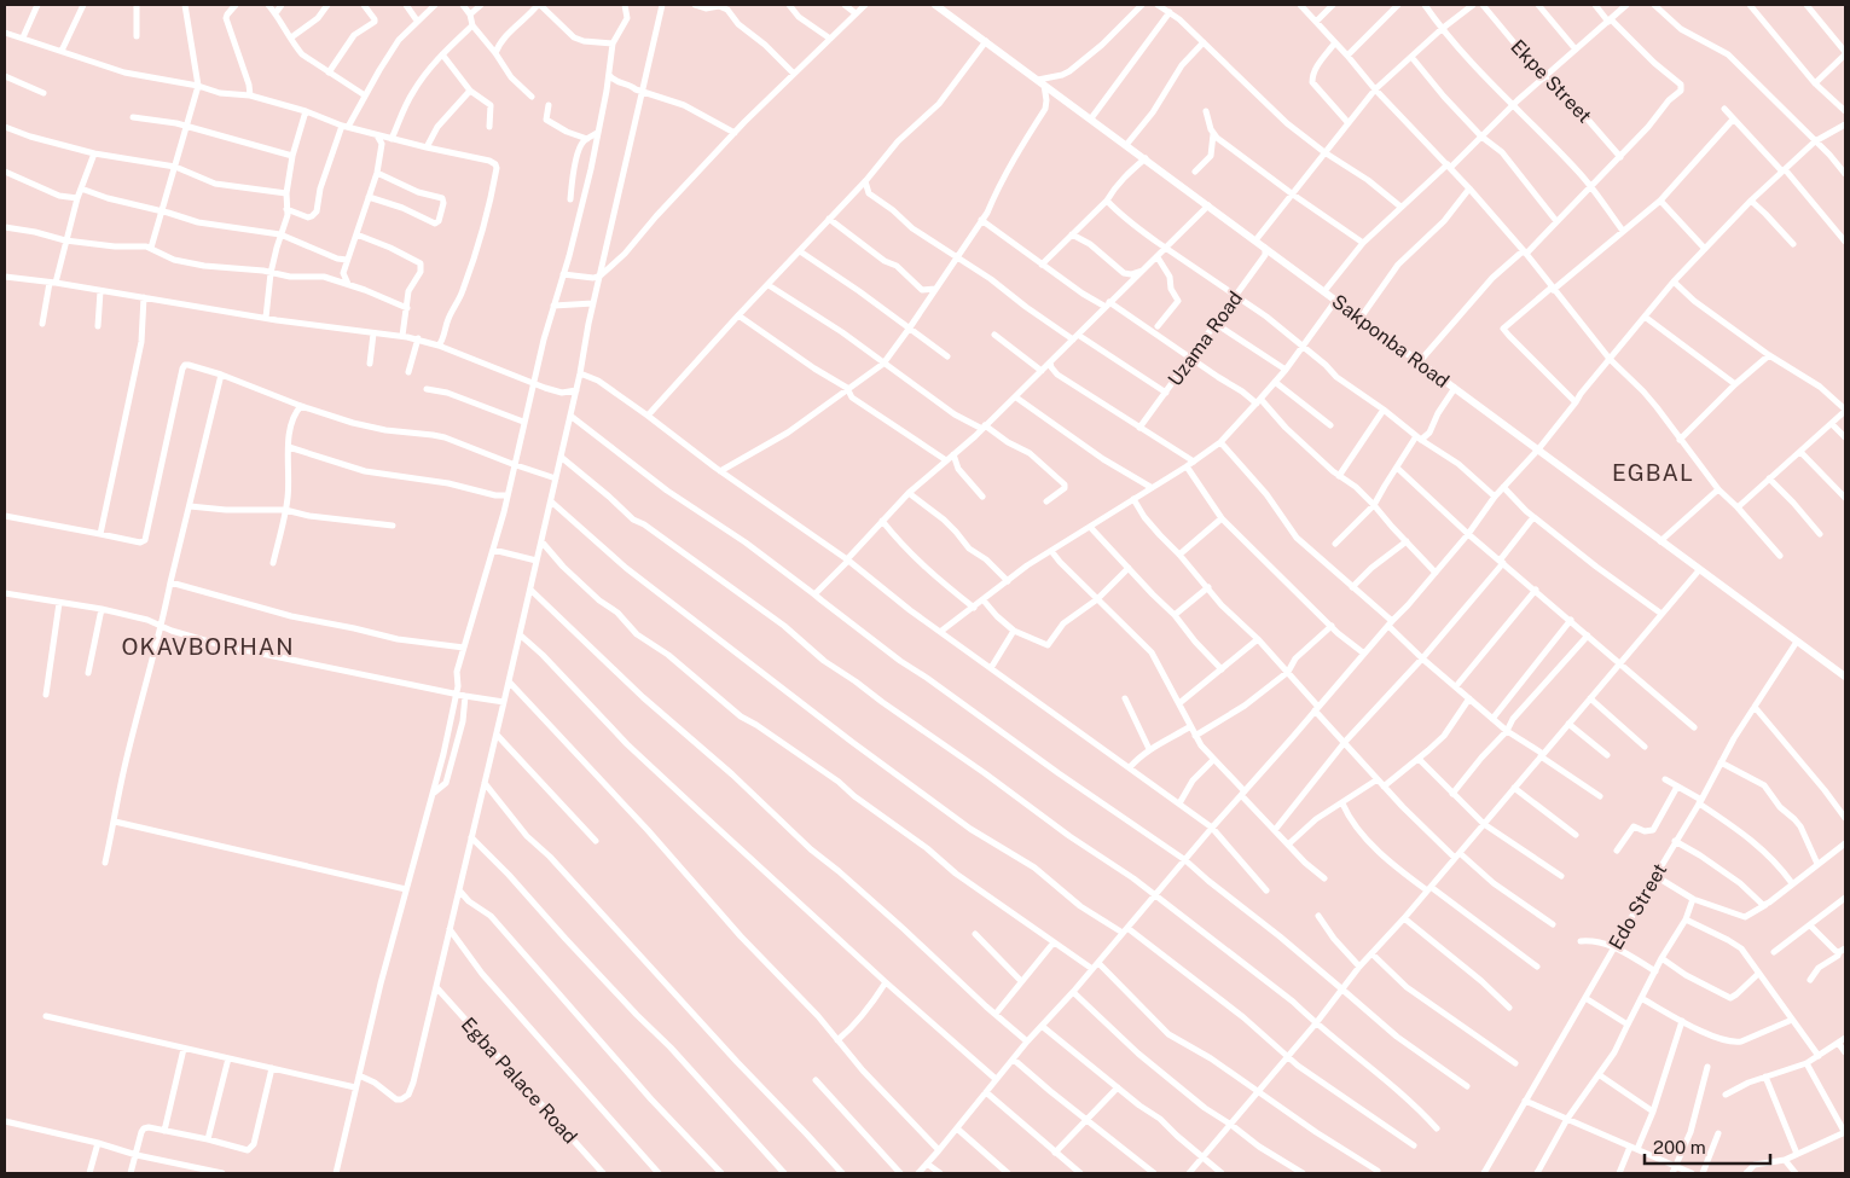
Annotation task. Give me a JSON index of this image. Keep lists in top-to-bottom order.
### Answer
{
  "streets": {
    "main road": ["Sakponba Road"],
    "street": [
      "Ekpe Street",
      "Uzama Road",
      "Edo Street",
      "Egba Palace Road"
    ]
  },
  "crossings": [
    ["Uzama Road", "Sakponba Road"],
    ["Sakponba Road", "Edo Street"]
  ],
  "districts": ["EGBAL", "OKAVBORHAN"],
  "scale_bar": "200 m"
}
